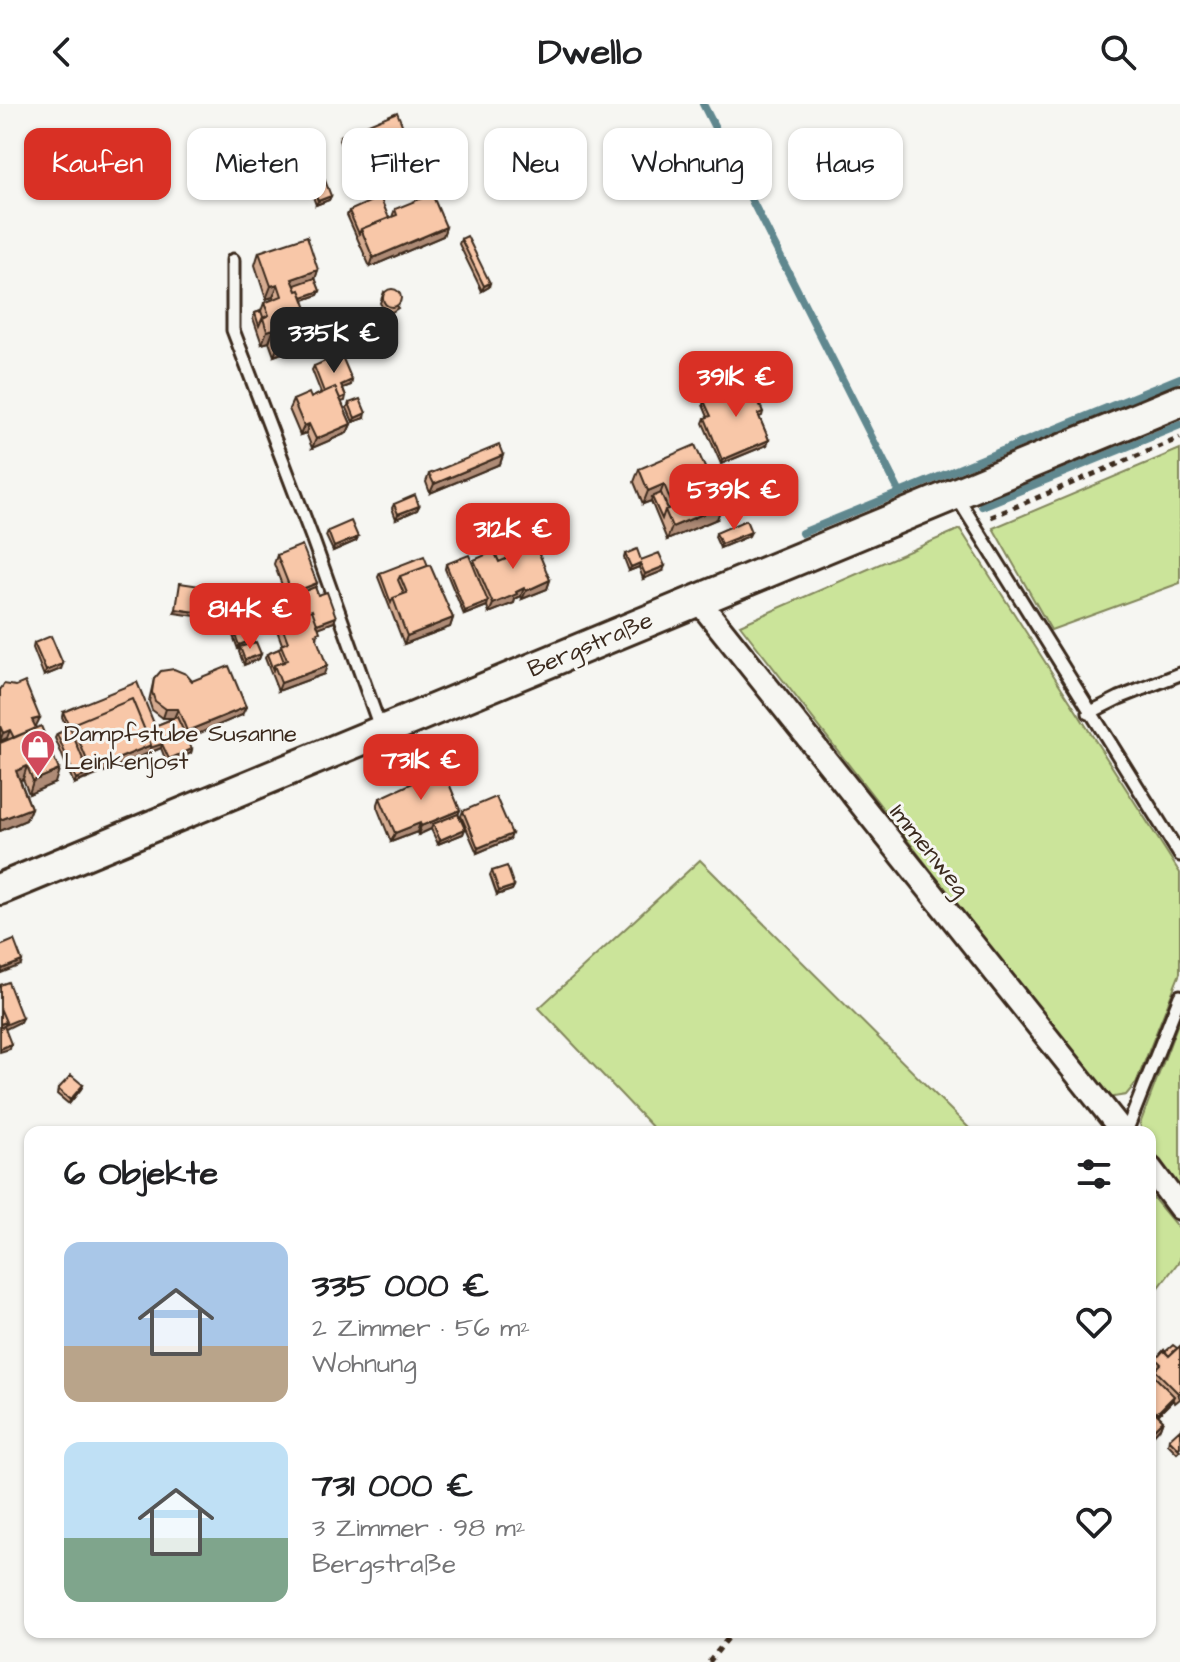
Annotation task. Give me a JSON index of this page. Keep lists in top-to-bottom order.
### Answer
{
  "streets": {
    "street": ["Bergstraße", "Immenweg"]
  },
  "crossings": [
    ["Bergstraße", "Immenweg"]
  ],
  "places": {
    "shop": ["Dampfstube Susanne Leinkenjost"]
  },
  "page": {
    "header": "Dwello",
    "chip": [
      "Kaufen",
      "Mieten",
      "Filter",
      "Neu",
      "Wohnung",
      "Haus"
    ],
    "price": [
      "335K €",
      "391K €",
      "539K €",
      "312K €",
      "814K €",
      "731K €"
    ],
    "heading": "6 Objekte",
    "list": [
      {
        "name": "335 000 €",
        "note": "2 Zimmer · 56 m² · Wohnung"
      },
      {
        "name": "731 000 €",
        "note": "3 Zimmer · 98 m² · Bergstraße"
      }
    ]
  }
}
